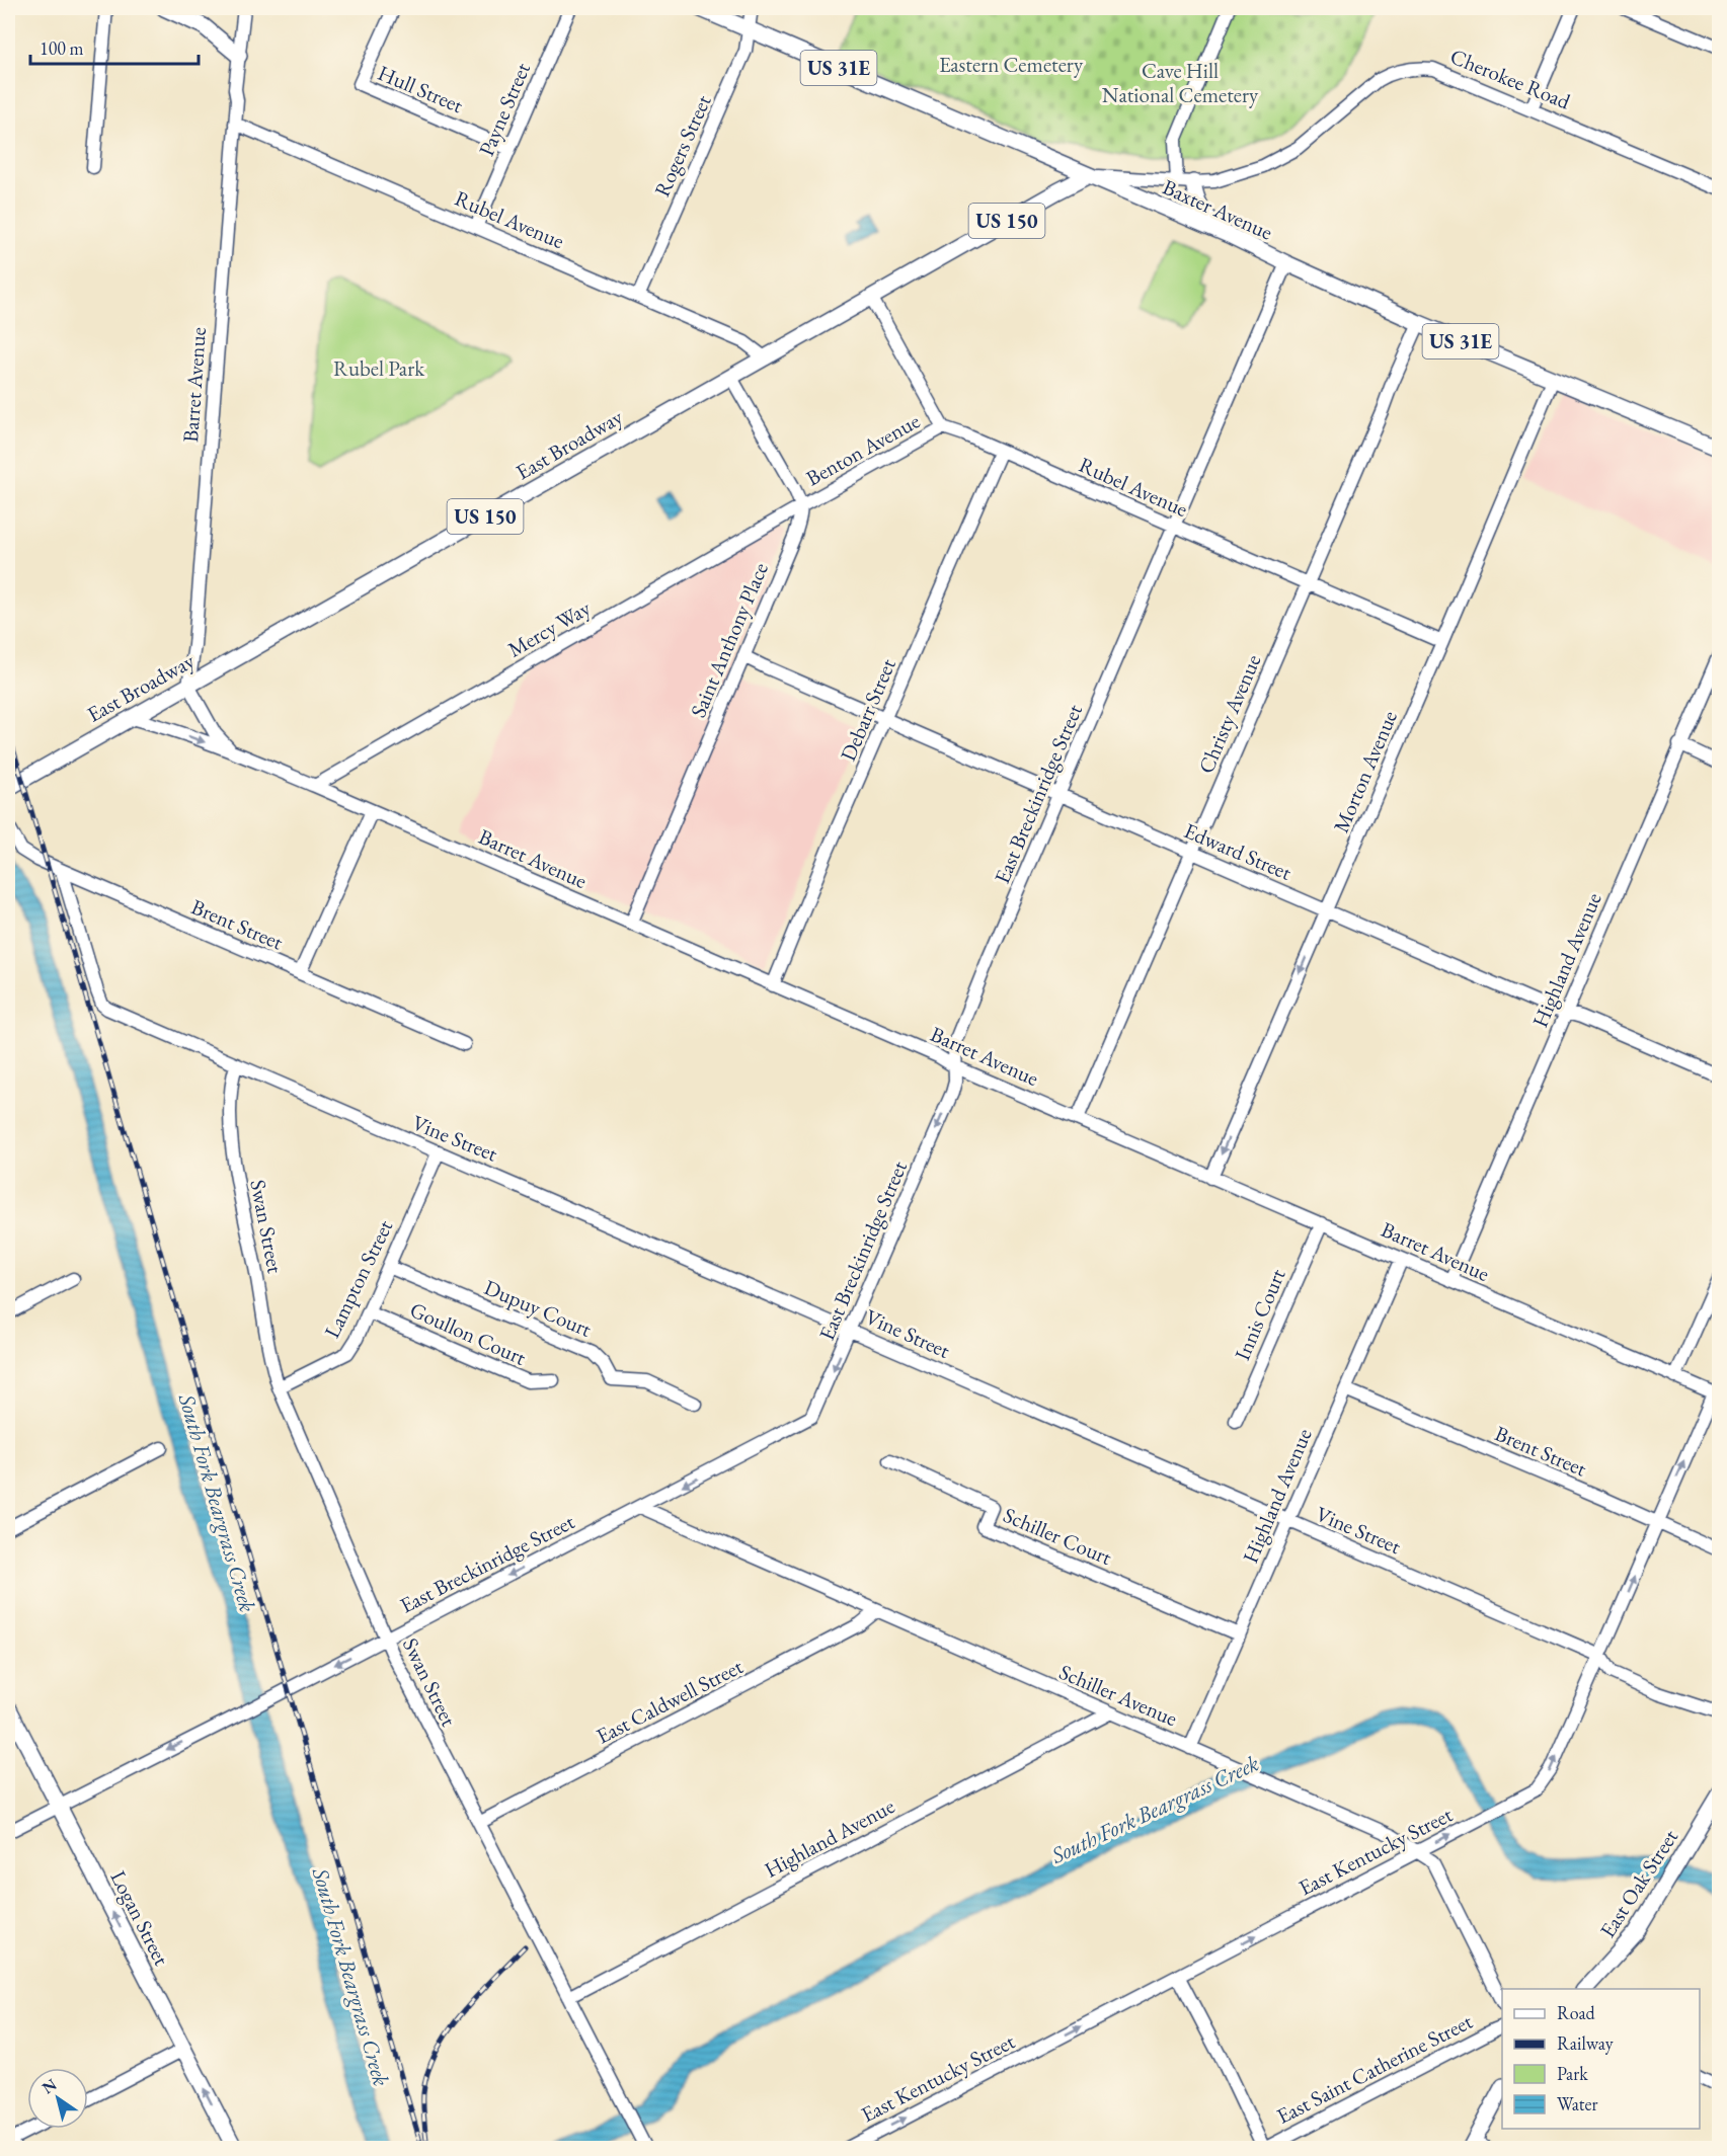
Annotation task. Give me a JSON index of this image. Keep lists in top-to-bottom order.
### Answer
{
  "streets": {
    "main road": [
      "US 31E",
      "Baxter Avenue",
      "US 150",
      "East Broadway",
      "East Oak Street",
      "Logan Street"
    ],
    "street": [
      "Cherokee Road",
      "Hull Street",
      "Payne Street",
      "Rogers Street",
      "Rubel Avenue",
      "Barret Avenue",
      "Benton Avenue",
      "Mercy Way",
      "Saint Anthony Place",
      "Debarr Street",
      "Christy Avenue",
      "Morton Avenue",
      "East Breckinridge Street",
      "Edward Street",
      "Brent Street",
      "Highland Avenue",
      "Vine Street",
      "Swan Street",
      "Lampton Street",
      "Dupuy Court",
      "Innis Court",
      "Goullon Court",
      "Schiller Court",
      "Schiller Avenue",
      "East Caldwell Street",
      "East Kentucky Street",
      "East Saint Catherine Street"
    ]
  },
  "crossings": [
    ["Cherokee Road", "Baxter Avenue"],
    ["Cherokee Road", "East Broadway"],
    ["Hull Street", "Payne Street"],
    ["Payne Street", "Rubel Avenue"],
    ["Rogers Street", "Baxter Avenue"],
    ["Rogers Street", "Rubel Avenue"],
    ["Baxter Avenue", "East Broadway"],
    ["Baxter Avenue", "Christy Avenue"],
    ["Baxter Avenue", "Morton Avenue"],
    ["Baxter Avenue", "East Breckinridge Street"],
    ["Rubel Avenue", "Barret Avenue"],
    ["Rubel Avenue", "East Broadway"],
    ["Rubel Avenue", "Benton Avenue"],
    ["Rubel Avenue", "Debarr Street"],
    ["Rubel Avenue", "Christy Avenue"],
    ["Rubel Avenue", "Morton Avenue"],
    ["Rubel Avenue", "East Breckinridge Street"],
    ["Barret Avenue", "East Broadway"],
    ["Barret Avenue", "Mercy Way"],
    ["Barret Avenue", "Saint Anthony Place"],
    ["Barret Avenue", "Debarr Street"],
    ["Barret Avenue", "Christy Avenue"],
    ["Barret Avenue", "Morton Avenue"],
    ["Barret Avenue", "East Breckinridge Street"],
    ["Barret Avenue", "Highland Avenue"],
    ["Barret Avenue", "Innis Court"],
    ["Barret Avenue", "East Kentucky Street"],
    ["Benton Avenue", "Mercy Way"],
    ["Benton Avenue", "Saint Anthony Place"],
    ["Mercy Way", "Saint Anthony Place"],
    ["Saint Anthony Place", "Edward Street"],
    ["Debarr Street", "Edward Street"],
    ["Christy Avenue", "Edward Street"],
    ["Morton Avenue", "Edward Street"],
    ["East Breckinridge Street", "Edward Street"],
    ["East Breckinridge Street", "Vine Street"],
    ["East Breckinridge Street", "Swan Street"],
    ["East Breckinridge Street", "Schiller Avenue"],
    ["East Breckinridge Street", "Logan Street"],
    ["Edward Street", "Highland Avenue"],
    ["Brent Street", "Highland Avenue"],
    ["Brent Street", "Vine Street"],
    ["Brent Street", "East Kentucky Street"],
    ["Highland Avenue", "Vine Street"],
    ["Highland Avenue", "Swan Street"],
    ["Highland Avenue", "Schiller Court"],
    ["Highland Avenue", "Schiller Avenue"],
    ["Vine Street", "Swan Street"],
    ["Vine Street", "Lampton Street"],
    ["Vine Street", "East Kentucky Street"],
    ["Swan Street", "Lampton Street"],
    ["Swan Street", "East Caldwell Street"],
    ["Lampton Street", "Dupuy Court"],
    ["Lampton Street", "Goullon Court"],
    ["Schiller Avenue", "East Caldwell Street"],
    ["Schiller Avenue", "East Kentucky Street"]
  ],
  "one_way": ["East Breckinridge Street", "East Kentucky Street", "Logan Street"],
  "water": ["South Fork Beargrass Creek"],
  "parks": ["Eastern Cemetery", "Cave Hill National Cemetery", "Rubel Park"],
  "legend": [
    "Road",
    "Railway",
    "Park",
    "Water"
  ],
  "scale_bar": "100 m",
  "north": "top left"
}
